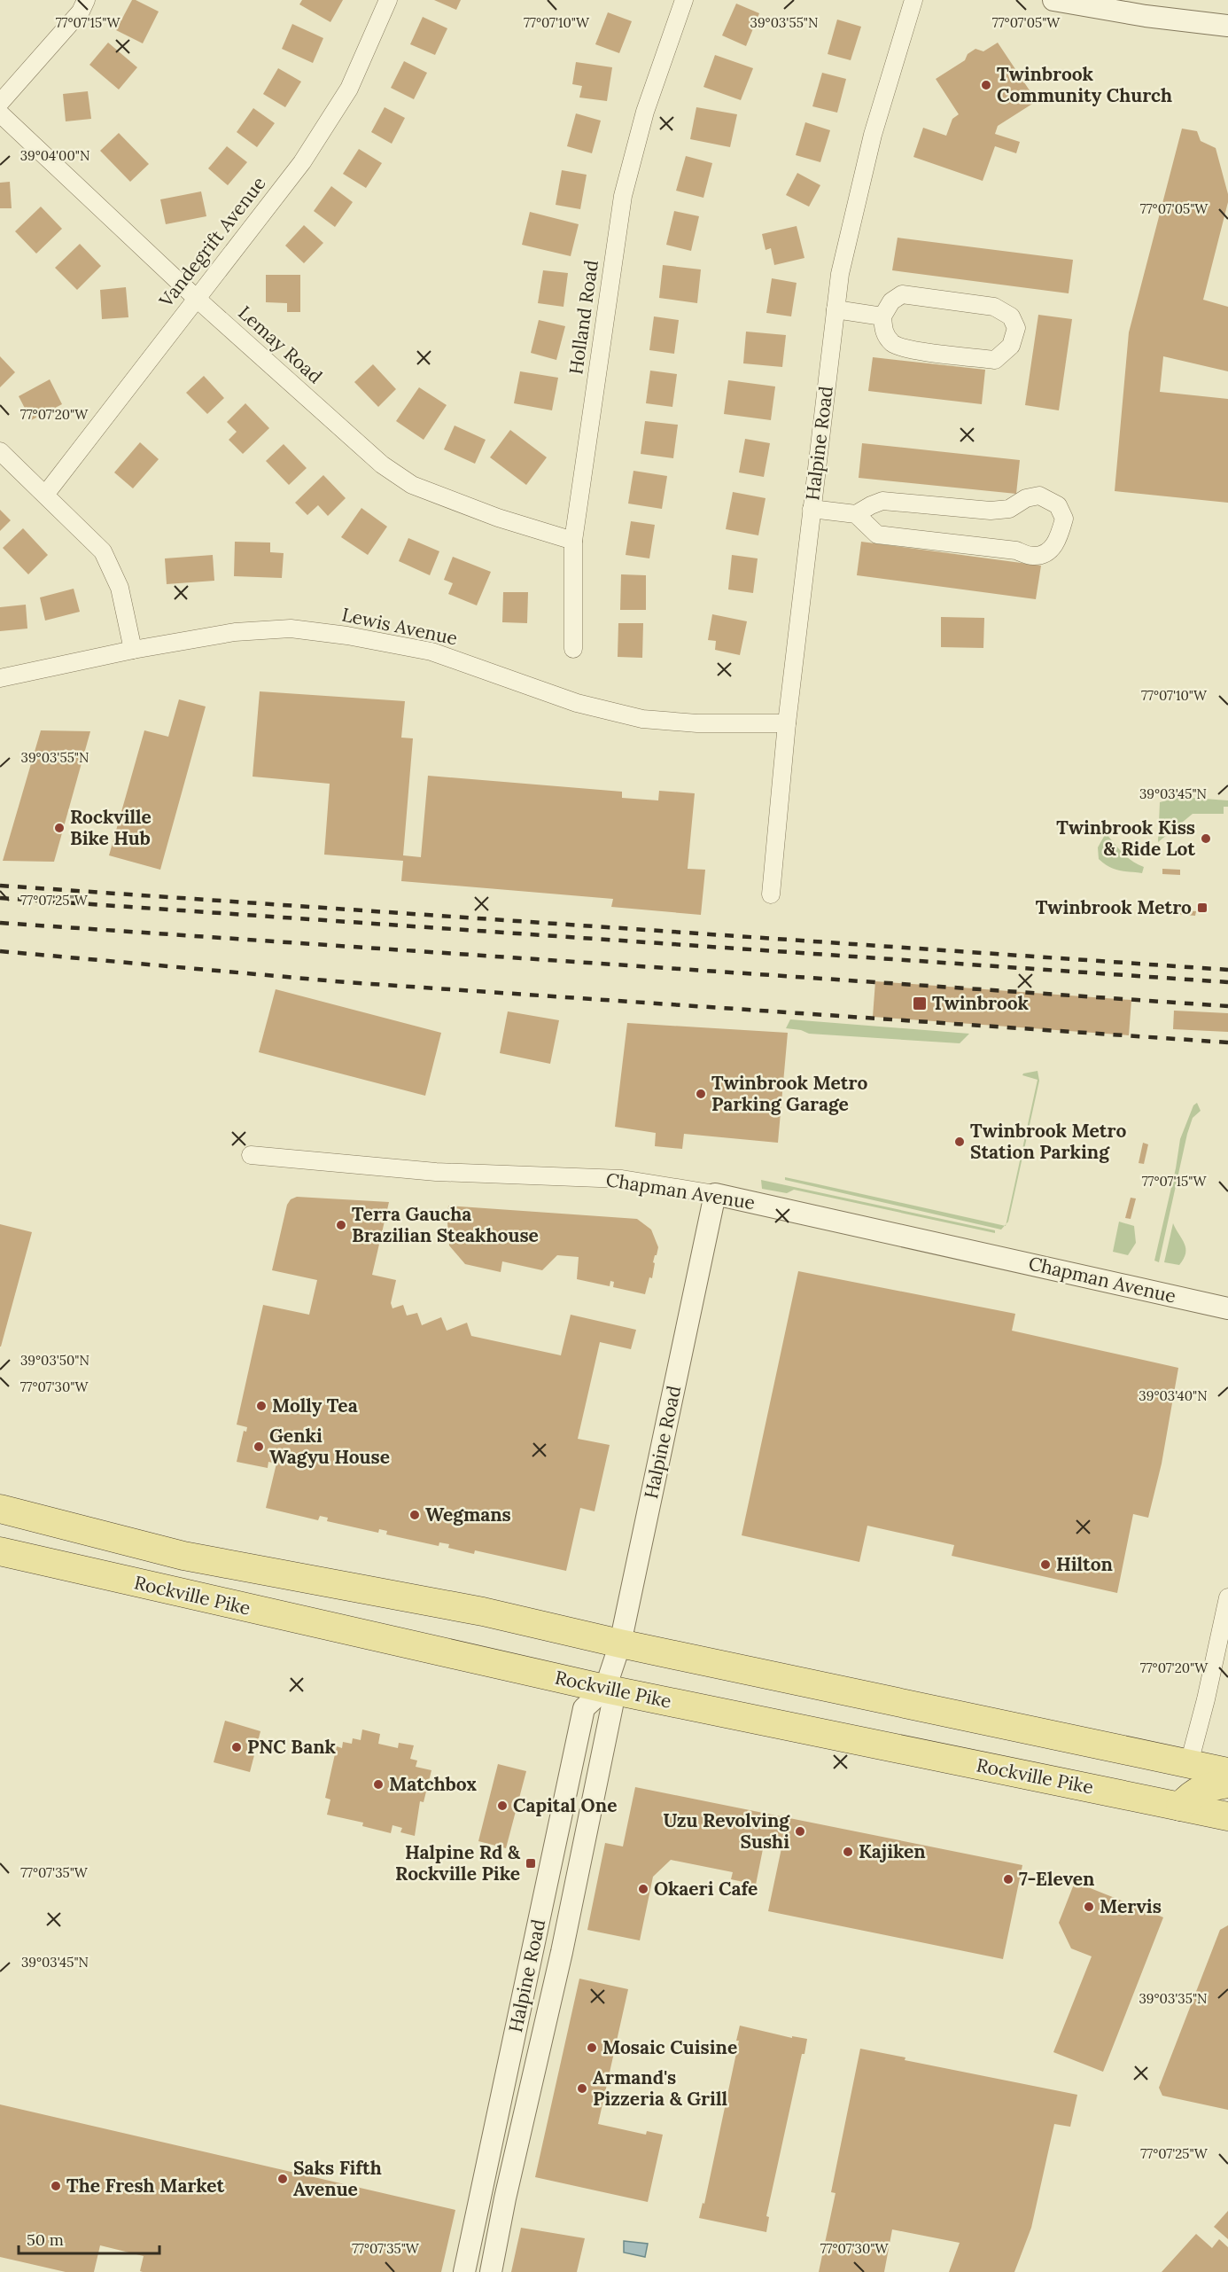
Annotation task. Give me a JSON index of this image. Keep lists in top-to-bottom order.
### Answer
{
  "streets": {
    "main road": ["Rockville Pike"],
    "street": [
      "Vandegrift Avenue",
      "Holland Road",
      "Lemay Road",
      "Halpine Road",
      "Lewis Avenue",
      "Chapman Avenue"
    ]
  },
  "crossings": [
    ["Vandegrift Avenue", "Lemay Road"],
    ["Holland Road", "Lemay Road"],
    ["Halpine Road", "Lewis Avenue"],
    ["Halpine Road", "Chapman Avenue"],
    ["Halpine Road", "Rockville Pike"]
  ],
  "places": {
    "other": [
      "Twinbrook Community Church",
      "Rockville Bike Hub",
      "Twinbrook Kiss & Ride Lot",
      "Twinbrook Metro Parking Garage",
      "Twinbrook Metro Station Parking",
      "Terra Gaucha Brazilian Steakhouse",
      "Molly Tea",
      "Genki Wagyu House",
      "Wegmans",
      "Hilton",
      "PNC Bank",
      "Matchbox",
      "Capital One",
      "Uzu Revolving Sushi",
      "Kajiken",
      "7-Eleven",
      "Okaeri Cafe",
      "Mervis",
      "Mosaic Cuisine",
      "Armand's Pizzeria & Grill",
      "Saks Fifth Avenue",
      "The Fresh Market"
    ],
    "transit": ["Twinbrook Metro", "Twinbrook", "Halpine Rd & Rockville Pike"]
  },
  "scale_bar": "50 m",
  "coordinates": [
    "39°03'55\"N",
    "77°07'15\"W",
    "77°07'10\"W",
    "77°07'05\"W",
    "39°04'00\"N",
    "77°07'20\"W",
    "39°03'45\"N",
    "77°07'25\"W",
    "39°03'50\"N",
    "77°07'30\"W",
    "39°03'40\"N",
    "77°07'35\"W",
    "39°03'35\"N"
  ]
}
